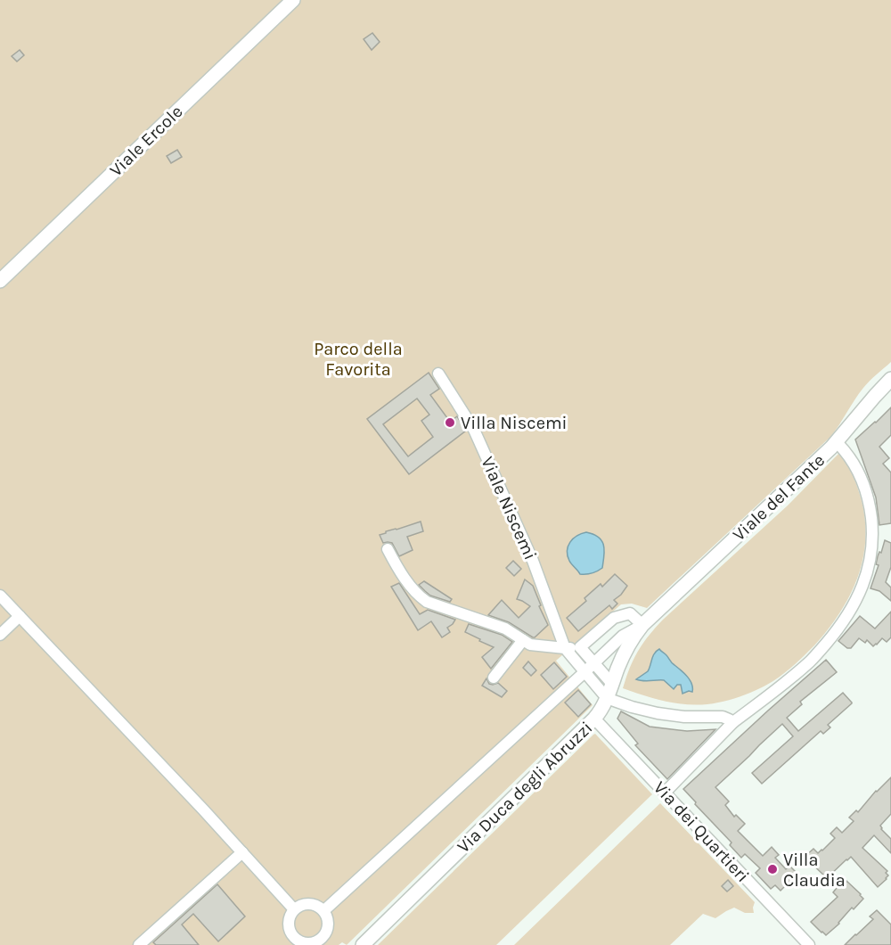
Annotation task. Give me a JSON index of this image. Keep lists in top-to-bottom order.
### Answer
{
  "streets": {
    "street": [
      "Viale Ercole",
      "Viale del Fante",
      "Viale Niscemi",
      "Via Duca degli Abruzzi",
      "Via dei Quartieri"
    ]
  },
  "crossings": [
    ["Viale del Fante", "Via Duca degli Abruzzi"],
    ["Viale Niscemi", "Via Duca degli Abruzzi"],
    ["Via Duca degli Abruzzi", "Via dei Quartieri"]
  ],
  "parks": ["Parco della Favorita"],
  "places": ["Villa Niscemi", "Villa Claudia"]
}
